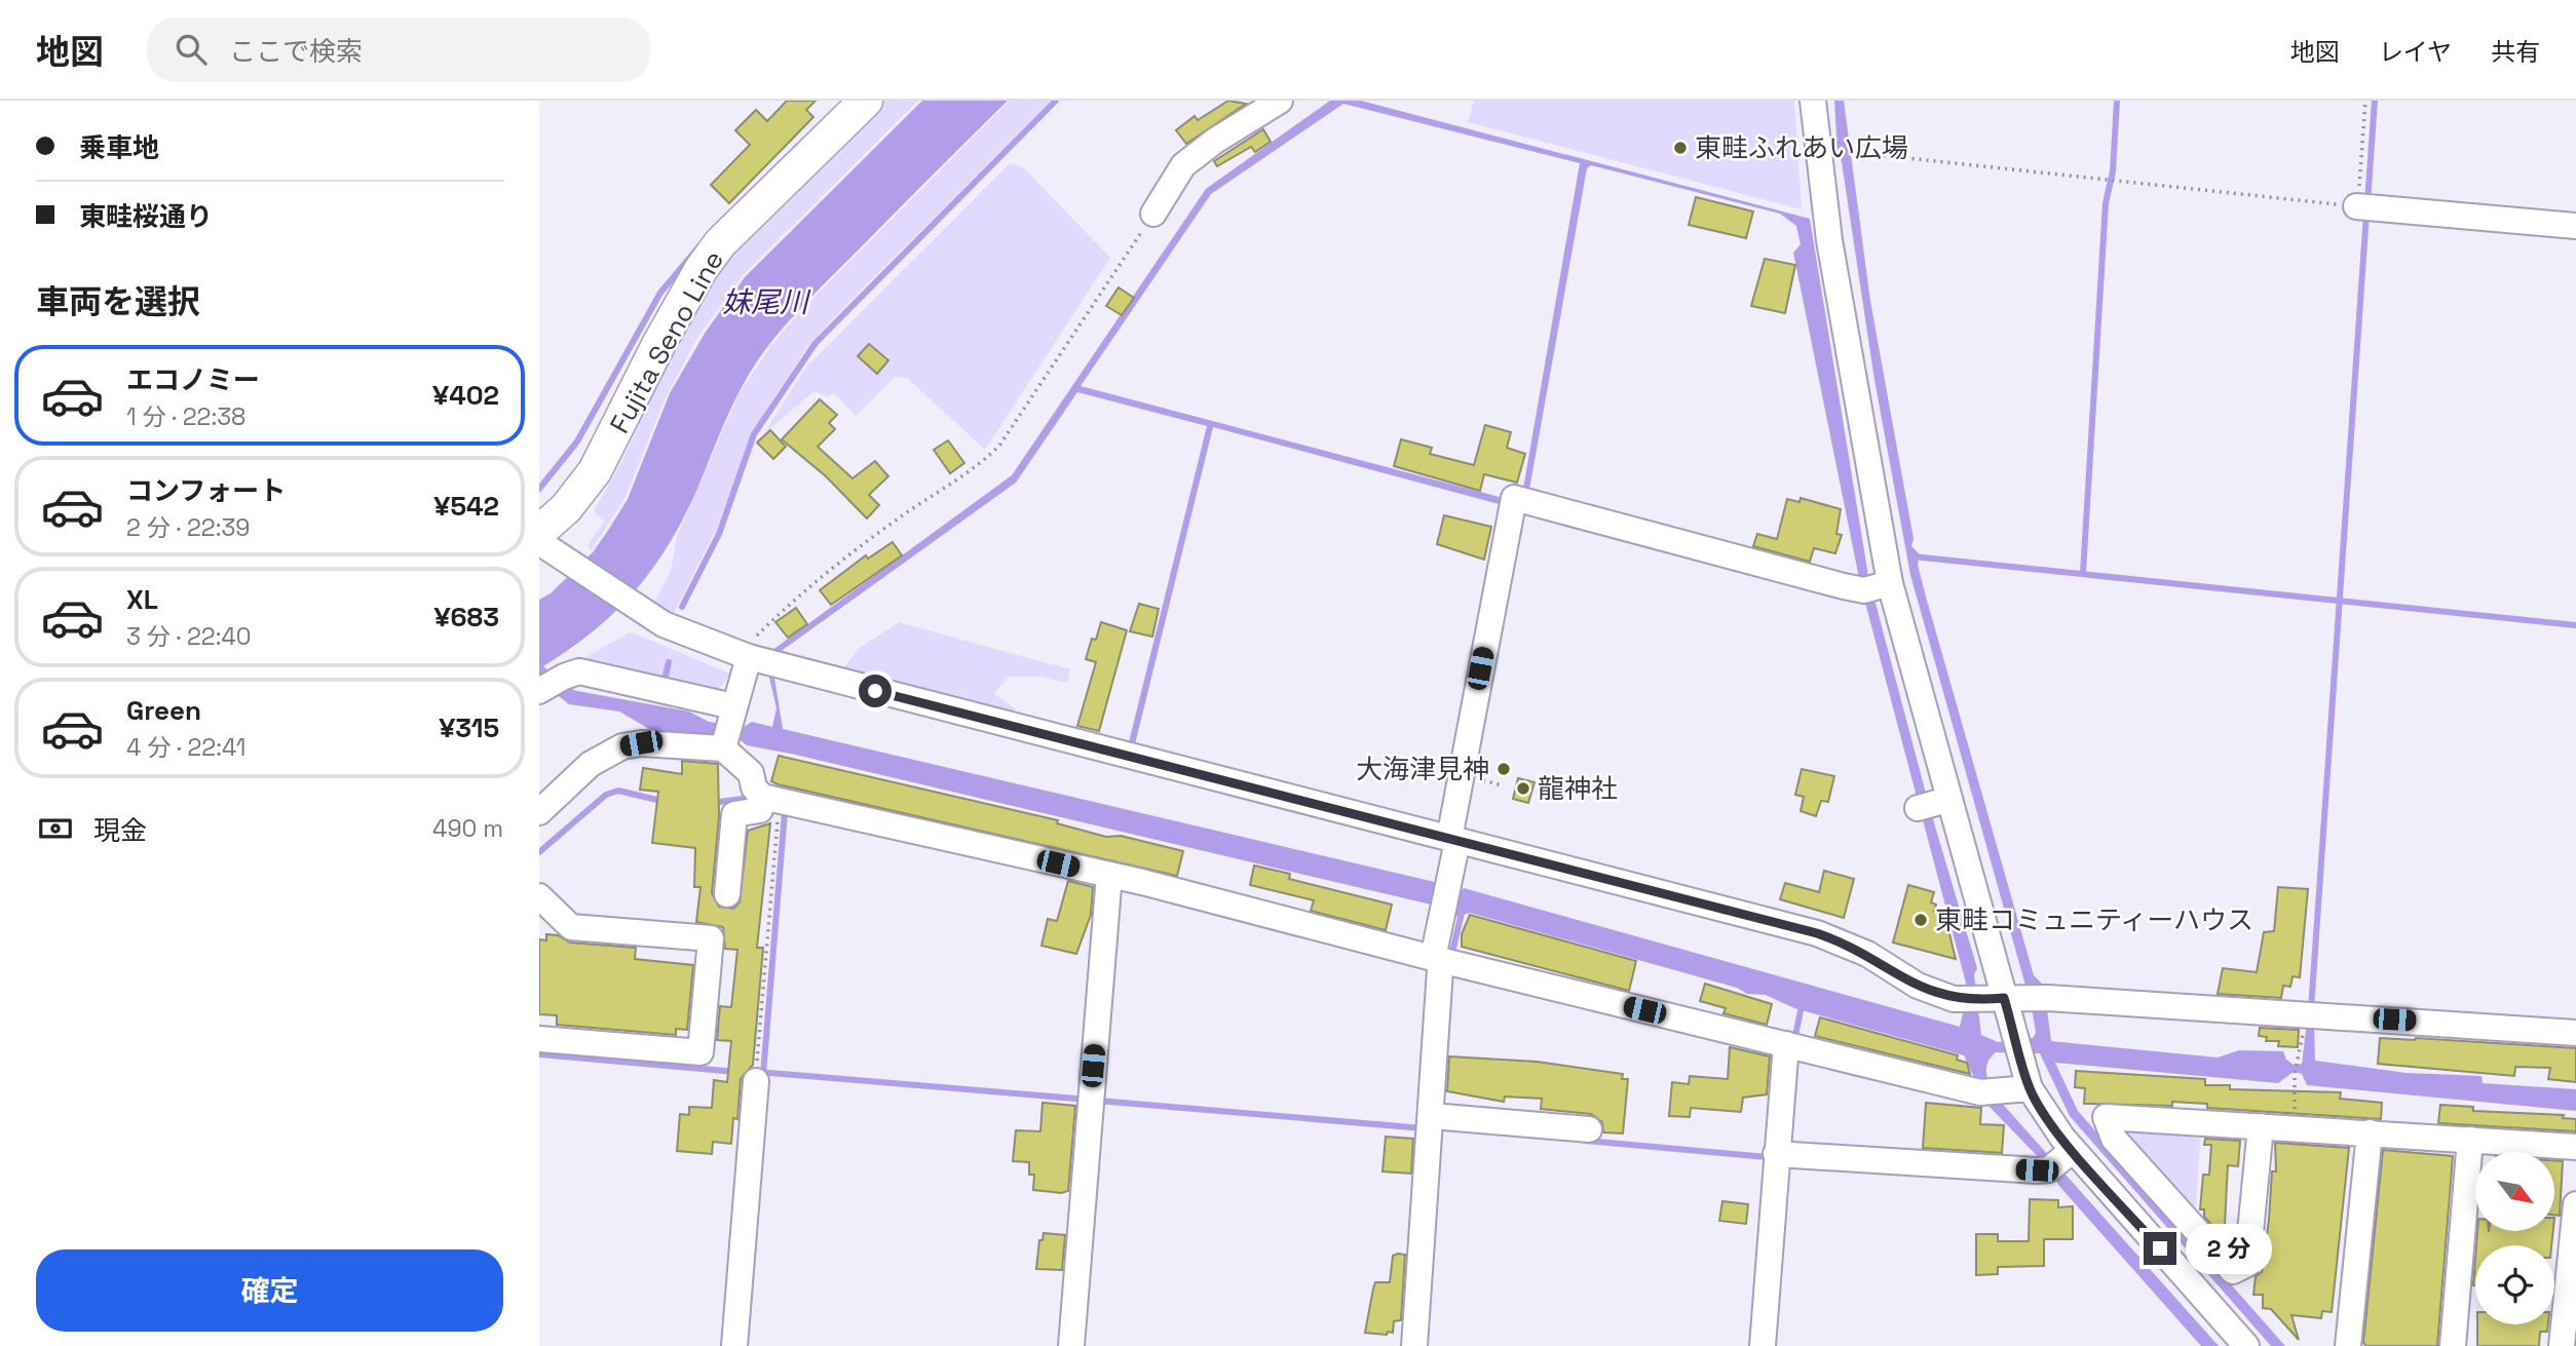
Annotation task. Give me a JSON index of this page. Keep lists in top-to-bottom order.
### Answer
{
  "streets": {
    "main road": ["Fujita Seno Line"]
  },
  "water": ["妹尾川"],
  "places": [
    "東畦ふれあい広場",
    "大海津見神",
    "龍神社",
    "東畦コミュニティーハウス"
  ],
  "north": "bottom right",
  "page": {
    "header": "地図",
    "search": "ここで検索",
    "nav": ["地図", "レイヤ", "共有"],
    "banner": ["乗車地", "東畦桜通り"],
    "heading": "車両を選択",
    "list": [
      {
        "name": "エコノミー",
        "note": "1 分 · 22:38",
        "value": "¥402"
      },
      {
        "name": "コンフォート",
        "note": "2 分 · 22:39",
        "value": "¥542"
      },
      {
        "name": "XL",
        "note": "3 分 · 22:40",
        "value": "¥683"
      },
      {
        "name": "Green",
        "note": "4 分 · 22:41",
        "value": "¥315"
      }
    ],
    "pay": ["現金", "490 m"],
    "bubble": "2 分",
    "buttons": "確定"
  }
}
